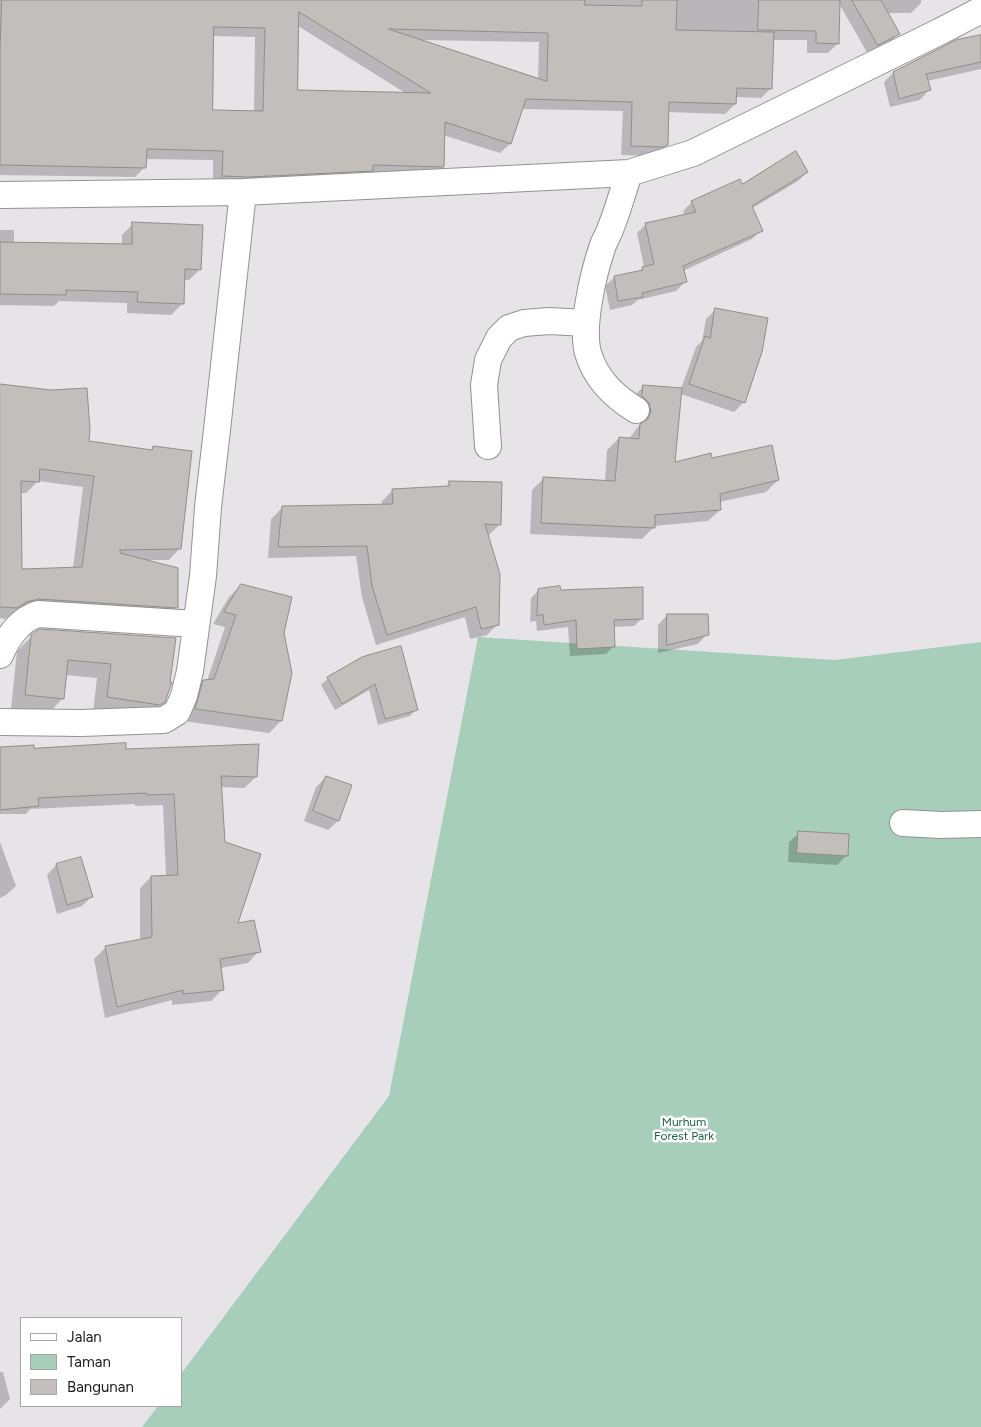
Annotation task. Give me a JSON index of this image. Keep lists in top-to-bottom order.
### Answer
{
  "parks": ["Murhum Forest Park"],
  "legend": ["Jalan", "Taman", "Bangunan"]
}
